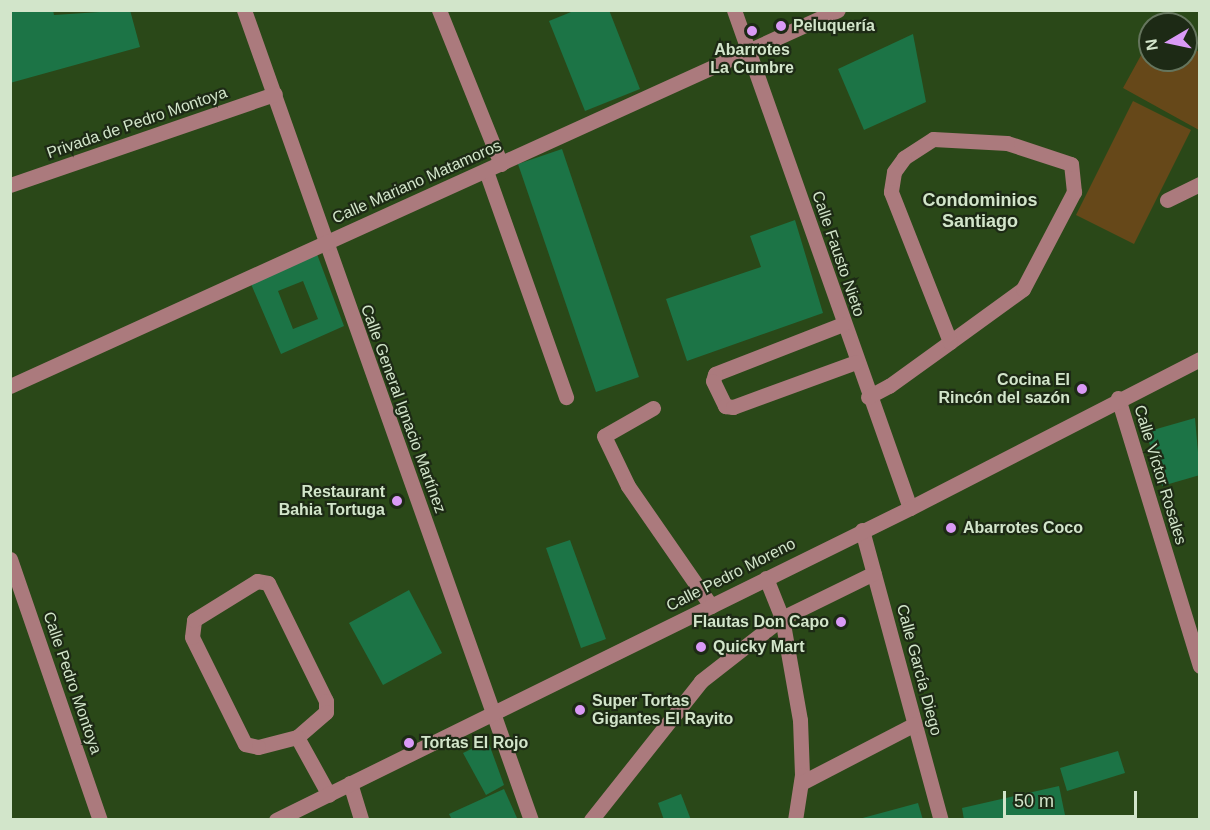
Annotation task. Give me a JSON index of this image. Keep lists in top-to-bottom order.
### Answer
{
  "streets": {
    "street": [
      "Privada de Pedro Montoya",
      "Calle Mariano Matamoros",
      "Calle Fausto Nieto",
      "Calle General Ignacio Martínez",
      "Calle Víctor Rosales",
      "Calle Pedro Moreno",
      "Calle García Diego",
      "Calle Pedro Montoya"
    ]
  },
  "crossings": [
    ["Privada de Pedro Montoya", "Calle General Ignacio Martínez"],
    ["Calle Mariano Matamoros", "Calle Fausto Nieto"],
    ["Calle Mariano Matamoros", "Calle General Ignacio Martínez"],
    ["Calle Fausto Nieto", "Calle Pedro Moreno"],
    ["Calle General Ignacio Martínez", "Calle Pedro Moreno"],
    ["Calle Víctor Rosales", "Calle Pedro Moreno"],
    ["Calle Pedro Moreno", "Calle García Diego"]
  ],
  "districts": ["Condominios Santiago"],
  "places": [
    "Peluquería",
    "Abarrotes La Cumbre",
    "Cocina El Rincón del sazón",
    "Restaurant Bahia Tortuga",
    "Abarrotes Coco",
    "Flautas Don Capo",
    "Quicky Mart",
    "Super Tortas Gigantes El Rayito",
    "Tortas El Rojo"
  ],
  "scale_bar": "50 m",
  "north": "left"
}
